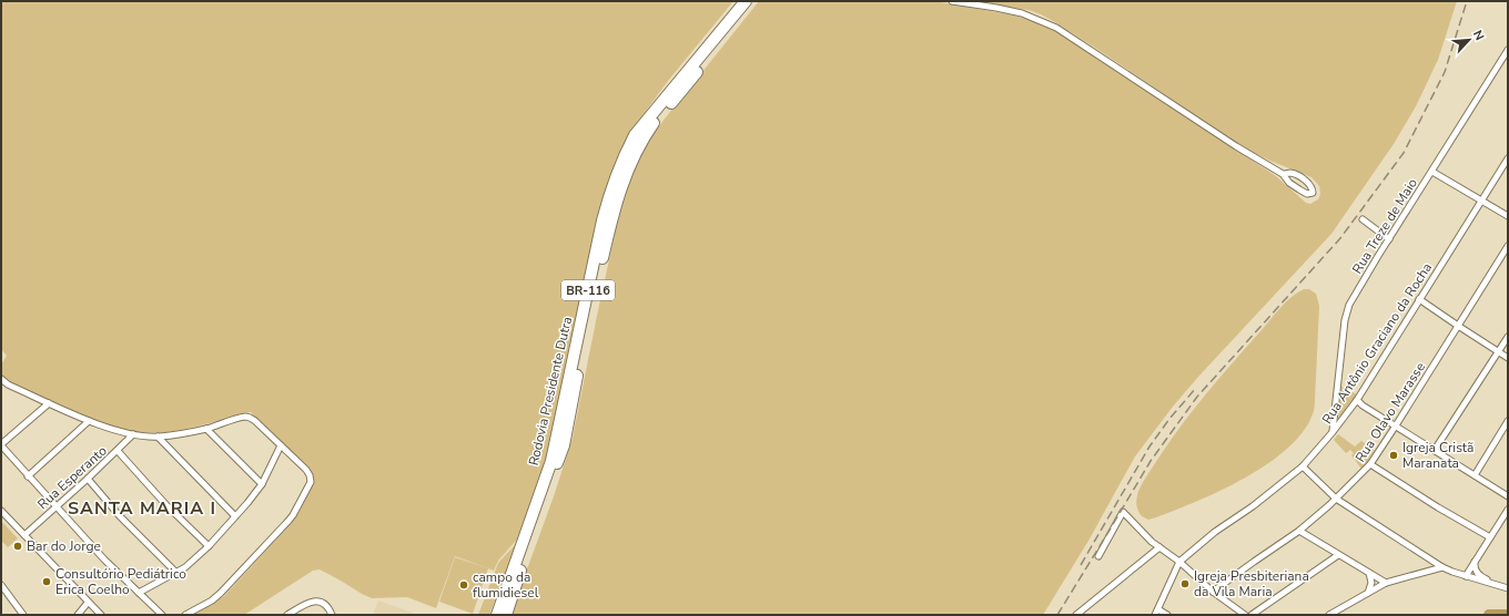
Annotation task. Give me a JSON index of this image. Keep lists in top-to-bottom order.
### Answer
{
  "streets": {
    "highway": ["BR-116", "Rodovia Presidente Dutra"],
    "street": [
      "Rua Treze de Maio",
      "Rua Antônio Graciano da Rocha",
      "Rua Olavo Marasse",
      "Rua Esperanto"
    ]
  },
  "crossings": [
    ["Rua Treze de Maio", "Rua Antônio Graciano da Rocha"]
  ],
  "districts": ["SANTA MARIA I"],
  "places": [
    "Igreja Cristã Maranata",
    "Bar do Jorge",
    "Consultório Pediátrico Erica Coelho",
    "Igreja Presbiteriana da Vila Maria",
    "campo da flumidiesel"
  ],
  "north": "top right"
}
